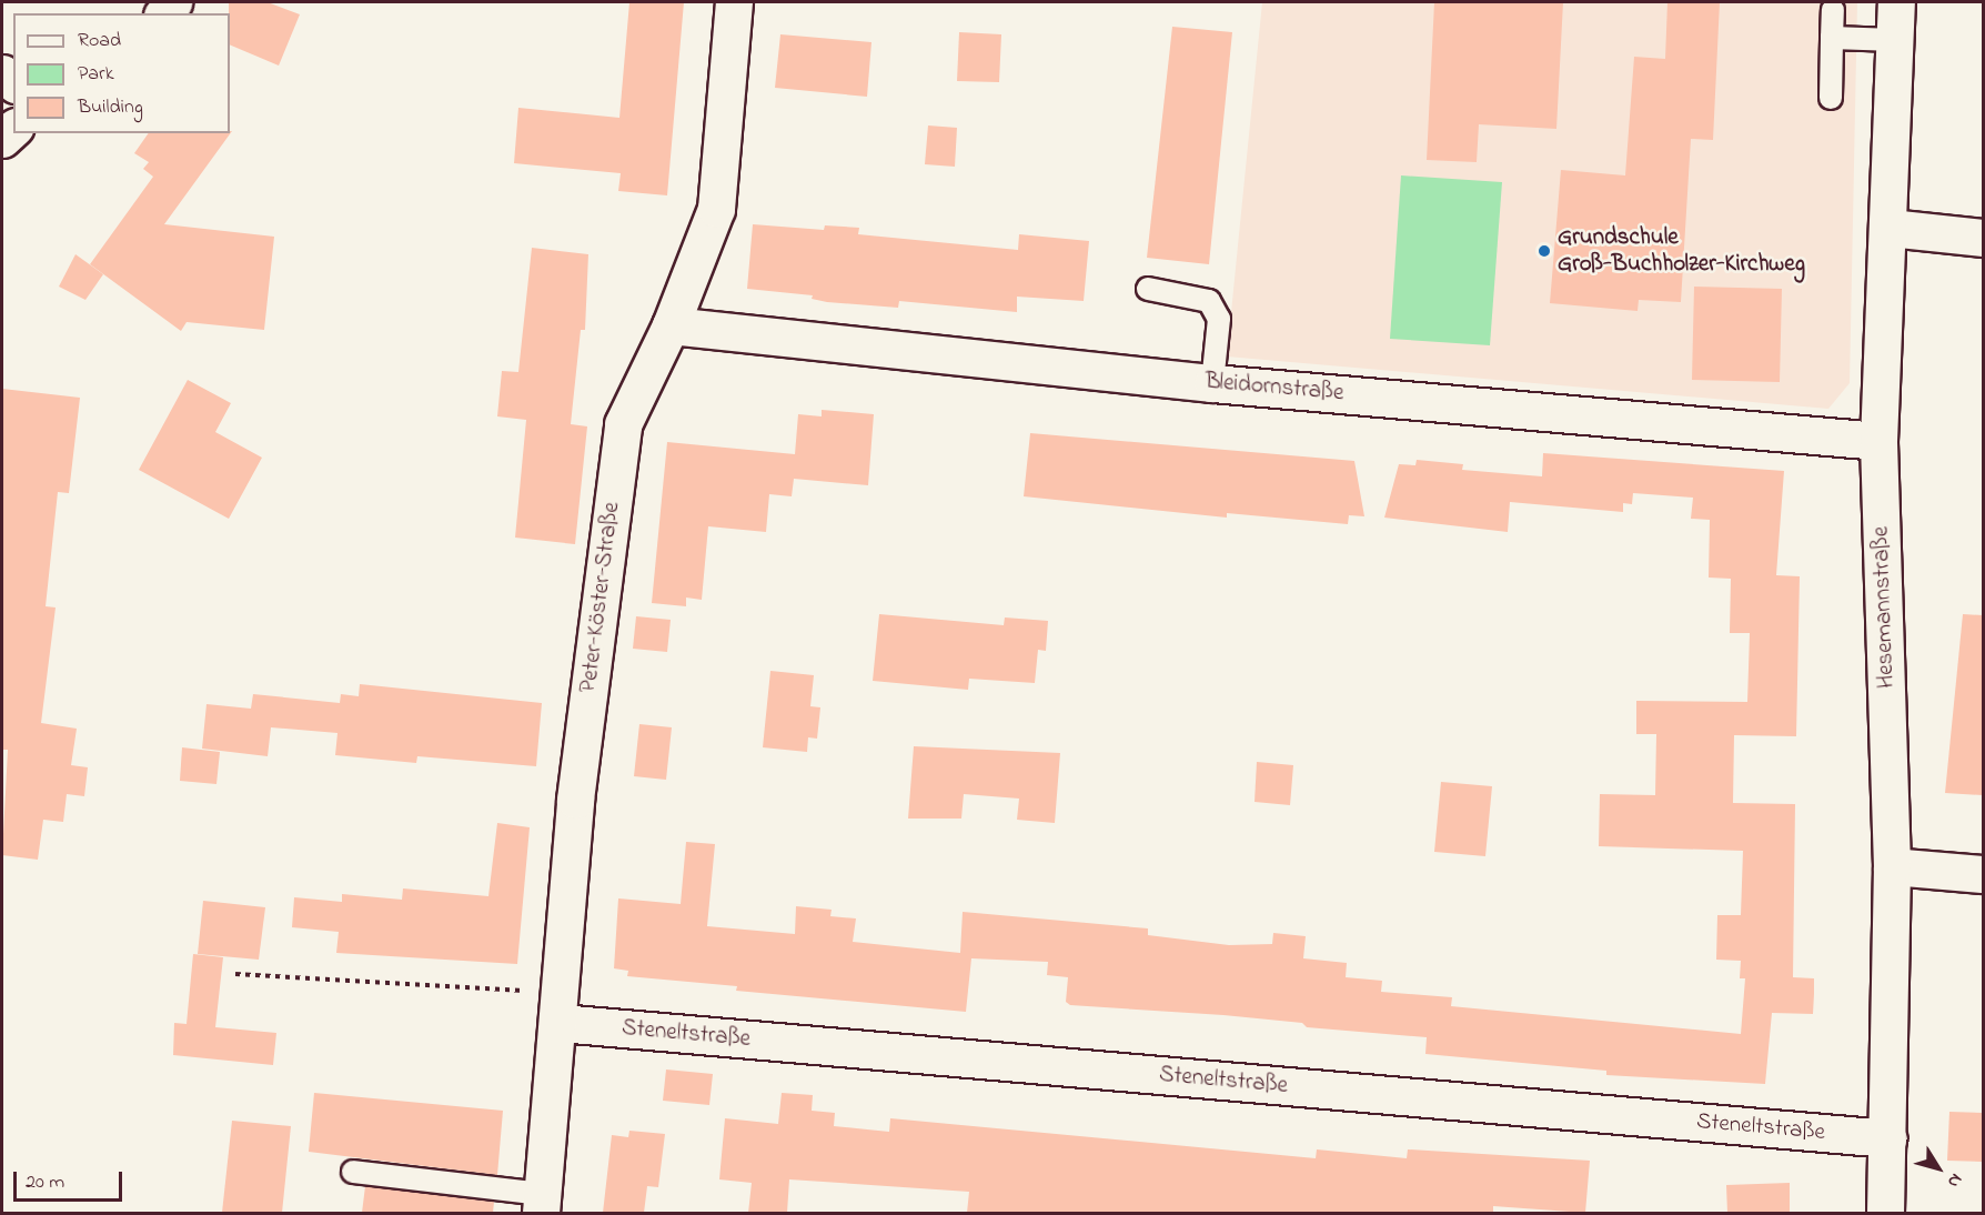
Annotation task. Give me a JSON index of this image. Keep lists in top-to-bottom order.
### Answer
{
  "streets": {
    "street": [
      "Bleidornstraße",
      "Peter-Köster-Straße",
      "Hesemannstraße",
      "Steneltstraße"
    ]
  },
  "crossings": [
    ["Bleidornstraße", "Peter-Köster-Straße"],
    ["Bleidornstraße", "Hesemannstraße"],
    ["Peter-Köster-Straße", "Steneltstraße"],
    ["Hesemannstraße", "Steneltstraße"]
  ],
  "places": ["Grundschule Groß-Buchholzer-Kirchweg"],
  "legend": ["Road", "Park", "Building"],
  "scale_bar": "20 m",
  "north": "bottom right"
}
